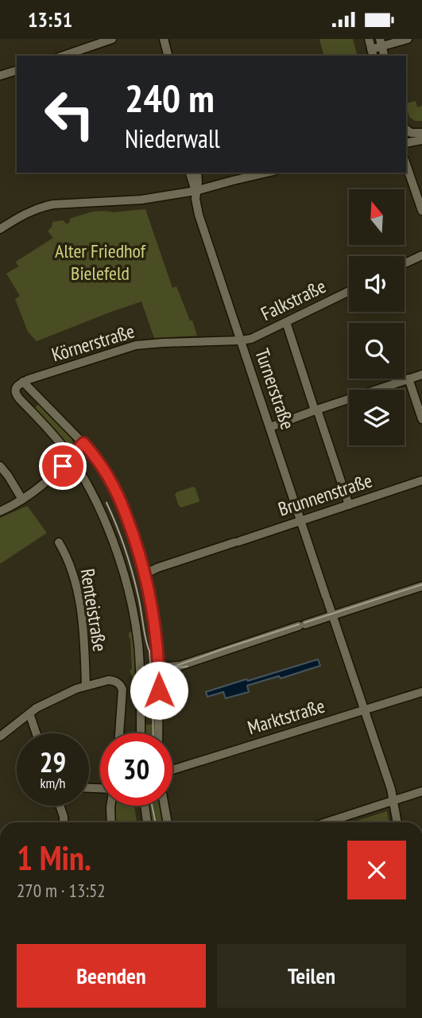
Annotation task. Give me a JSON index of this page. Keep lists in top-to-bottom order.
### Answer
{
  "streets": {
    "street": [
      "Falkstraße",
      "Körnerstraße",
      "Turnerstraße",
      "Brunnenstraße",
      "Renteistraße",
      "Marktstraße"
    ]
  },
  "crossings": [
    ["Falkstraße", "Körnerstraße"],
    ["Falkstraße", "Turnerstraße"],
    ["Körnerstraße", "Turnerstraße"],
    ["Turnerstraße", "Brunnenstraße"],
    ["Turnerstraße", "Marktstraße"]
  ],
  "parks": ["Alter Friedhof Bielefeld"],
  "north": "top",
  "page": {
    "status": "13:51",
    "turn": ["240 m", "Niederwall"],
    "speed": "29 km/h",
    "limit": "30",
    "heading": ["1 Min.", "270 m · 13:52"],
    "buttons": ["Beenden", "Teilen"]
  }
}
